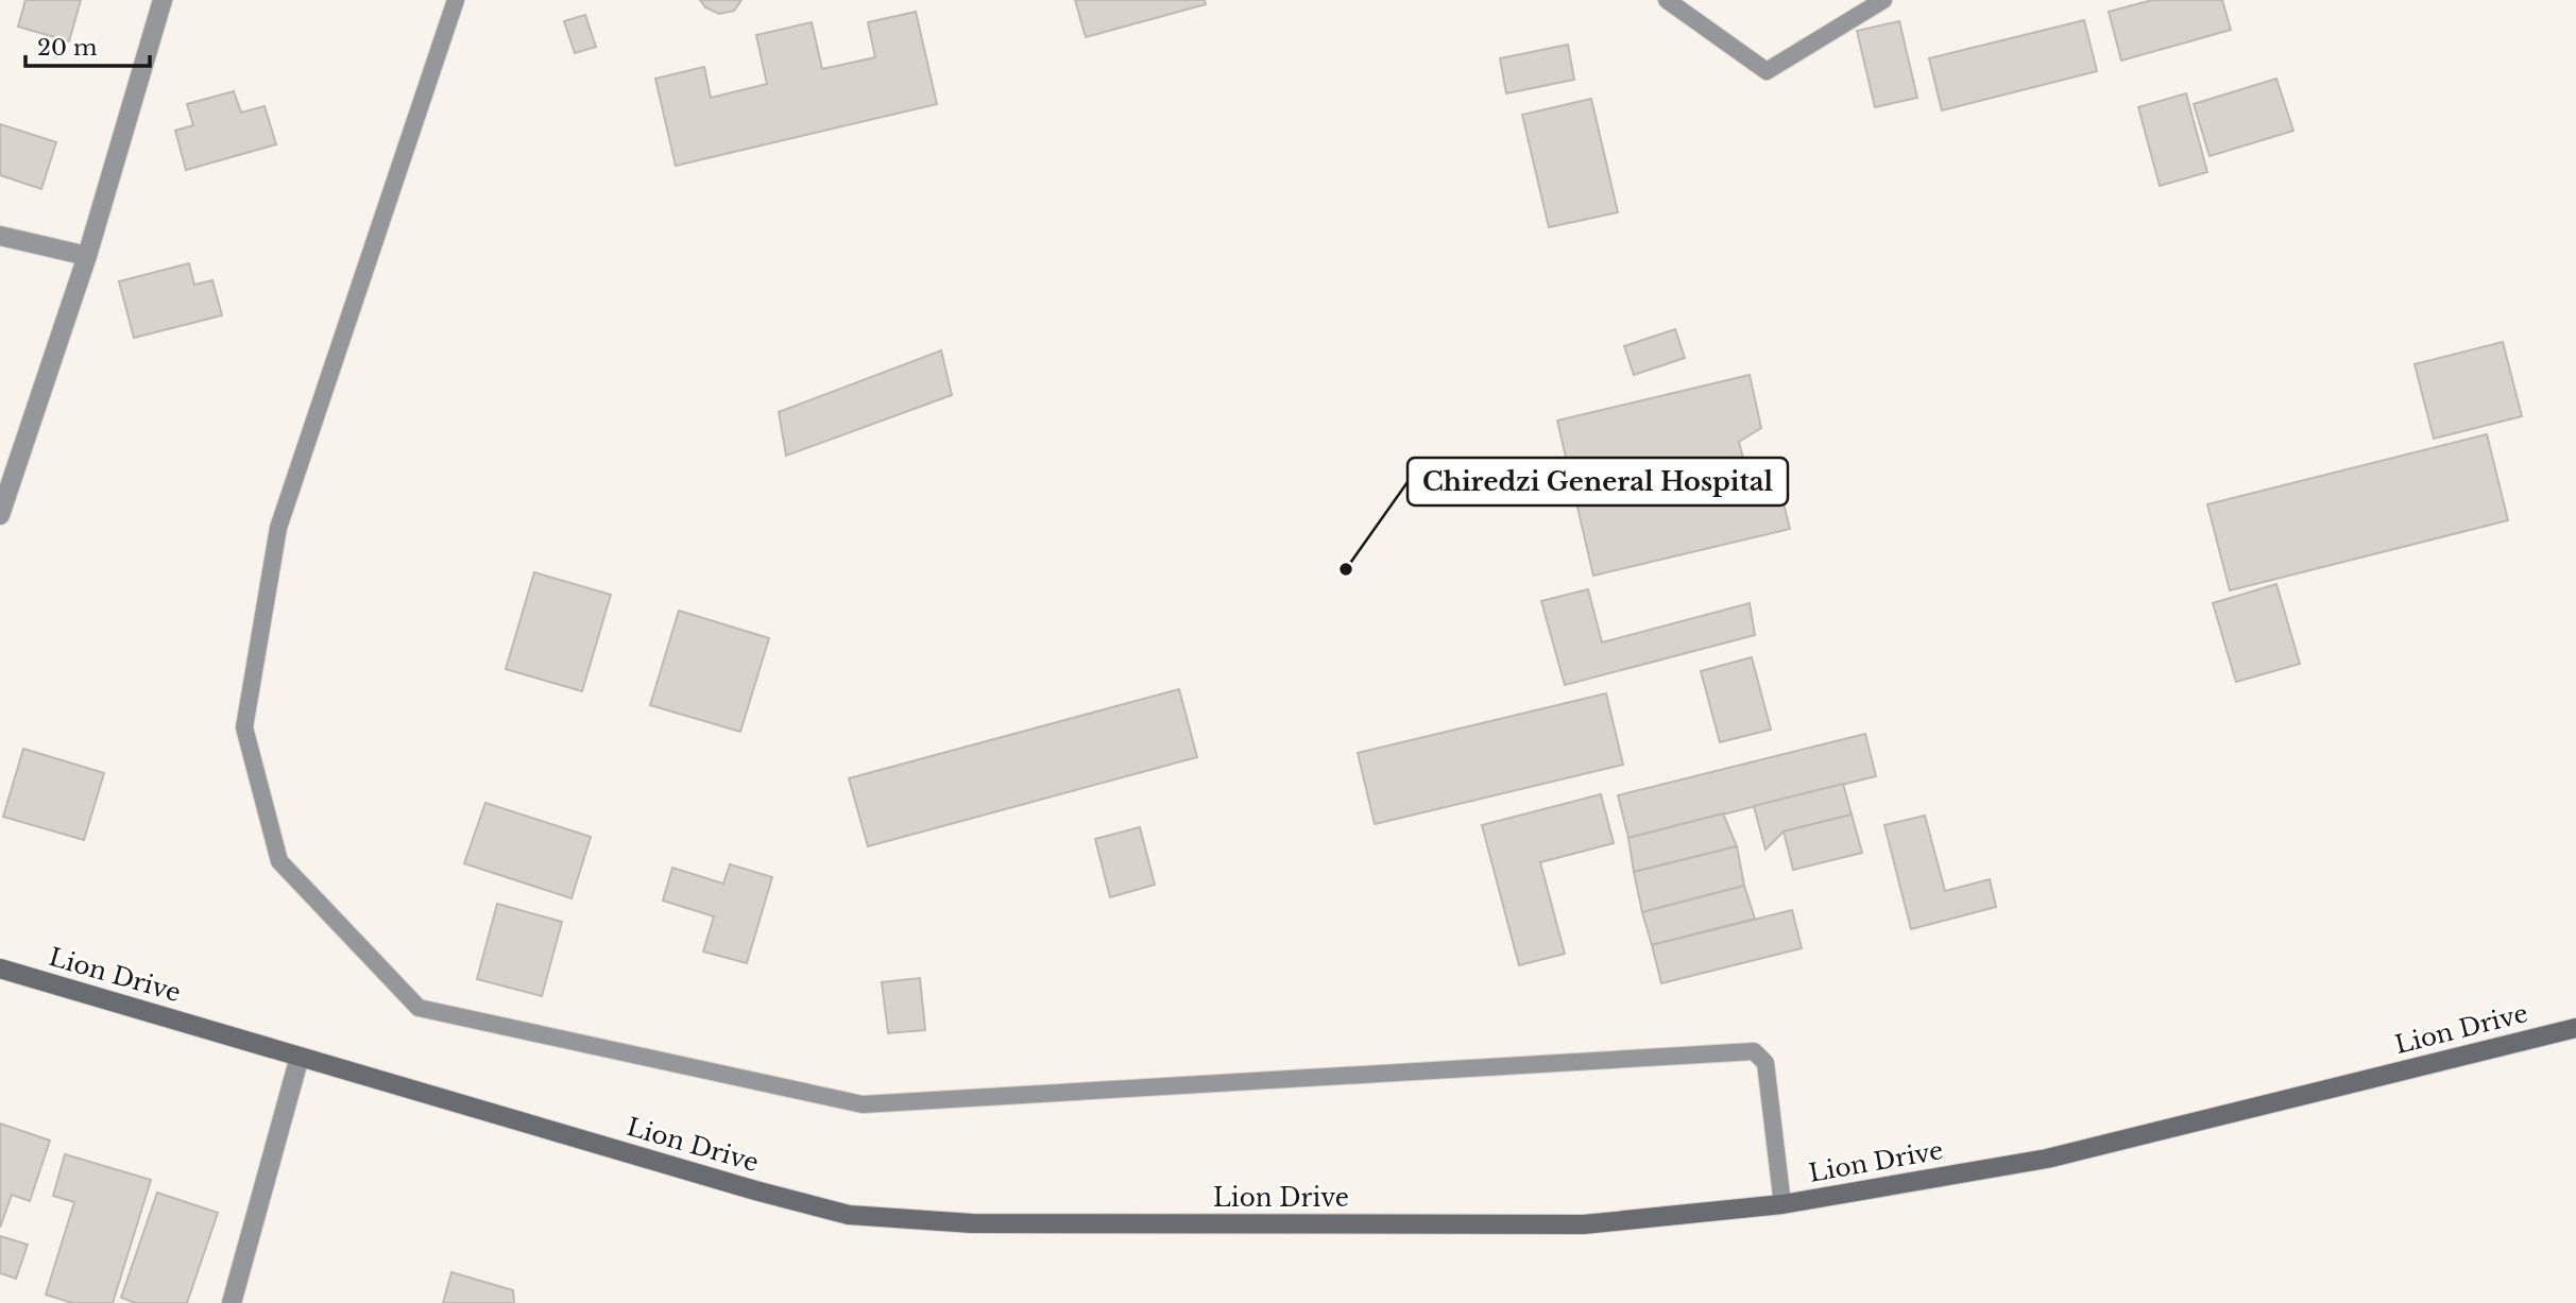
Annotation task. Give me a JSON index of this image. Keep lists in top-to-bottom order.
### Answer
{
  "streets": {
    "street": ["Lion Drive"]
  },
  "places": ["Chiredzi General Hospital"],
  "scale_bar": "20 m"
}
